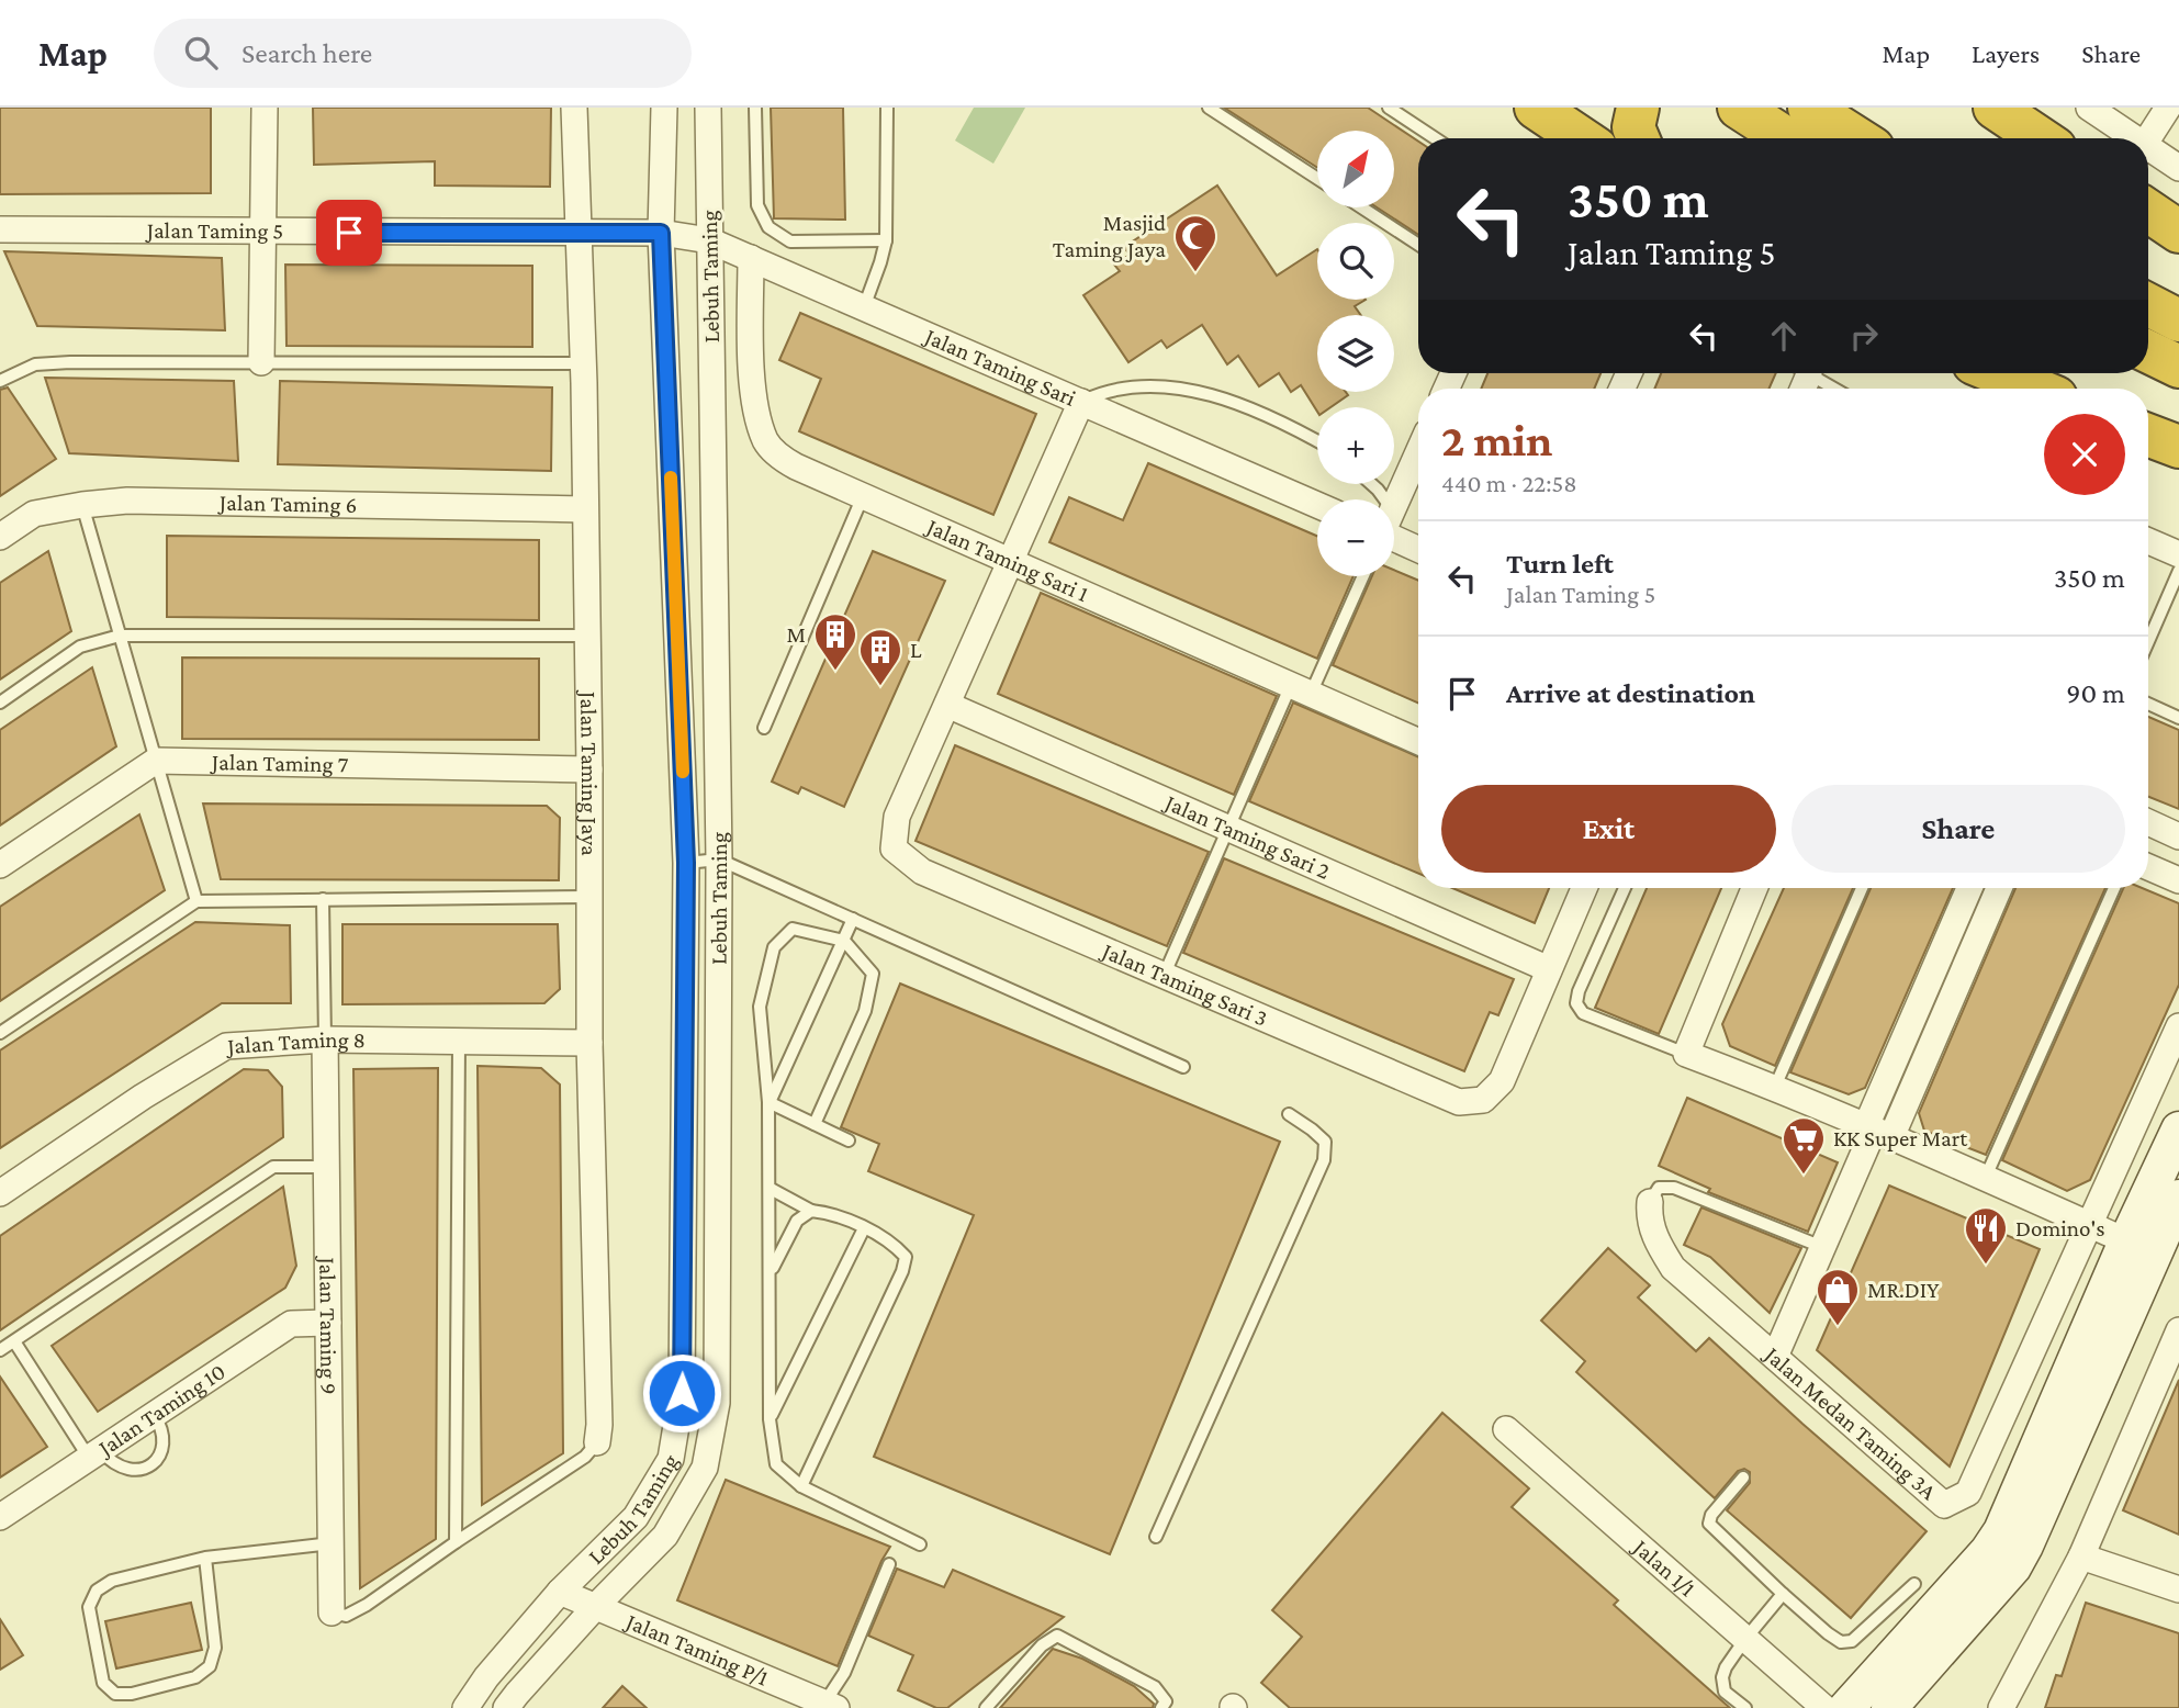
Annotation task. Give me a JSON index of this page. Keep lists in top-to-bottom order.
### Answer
{
  "streets": {
    "street": [
      "Jalan Taming 5",
      "Lebuh Taming",
      "Jalan Taming Sari",
      "Jalan Taming 6",
      "Jalan Taming Sari 1",
      "Jalan Taming 7",
      "Jalan Taming Jaya",
      "Jalan Taming Sari 2",
      "Jalan Taming Sari 3",
      "Jalan Taming 8",
      "Jalan Taming 9",
      "Jalan Taming 10",
      "Jalan Medan Taming 3A",
      "Jalan 1/1",
      "Jalan Taming P/1"
    ]
  },
  "crossings": [
    ["Jalan Taming 5", "Lebuh Taming"],
    ["Jalan Taming 5", "Jalan Taming Sari"],
    ["Jalan Taming 5", "Jalan Taming Jaya"],
    ["Lebuh Taming", "Jalan Taming Sari"],
    ["Lebuh Taming", "Jalan Taming P/1"],
    ["Jalan Taming Sari", "Jalan Taming Sari 1"],
    ["Jalan Taming 6", "Jalan Taming Jaya"],
    ["Jalan Taming 7", "Jalan Taming Jaya"],
    ["Jalan Taming Jaya", "Jalan Taming 8"],
    ["Jalan Taming Sari 2", "Jalan Taming Sari 3"],
    ["Jalan Taming 8", "Jalan Taming 9"],
    ["Jalan Taming 9", "Jalan Taming 10"]
  ],
  "places": {
    "mosque": ["Masjid Taming Jaya"],
    "building": ["M", "L"],
    "supermarket": ["KK Super Mart"],
    "restaurant": ["Domino's"],
    "shop": ["MR.DIY"]
  },
  "north": "top right",
  "page": {
    "header": "Map",
    "search": "Search here",
    "nav": ["Map", "Layers", "Share"],
    "map_buttons": ["+", "−"],
    "turn": ["350 m", "Jalan Taming 5"],
    "heading": ["2 min", "440 m · 22:58"],
    "list": [
      {
        "name": "Turn left",
        "note": "Jalan Taming 5",
        "value": "350 m"
      },
      {
        "name": "Arrive at destination",
        "value": "90 m"
      }
    ],
    "buttons": ["Exit", "Share"]
  }
}
